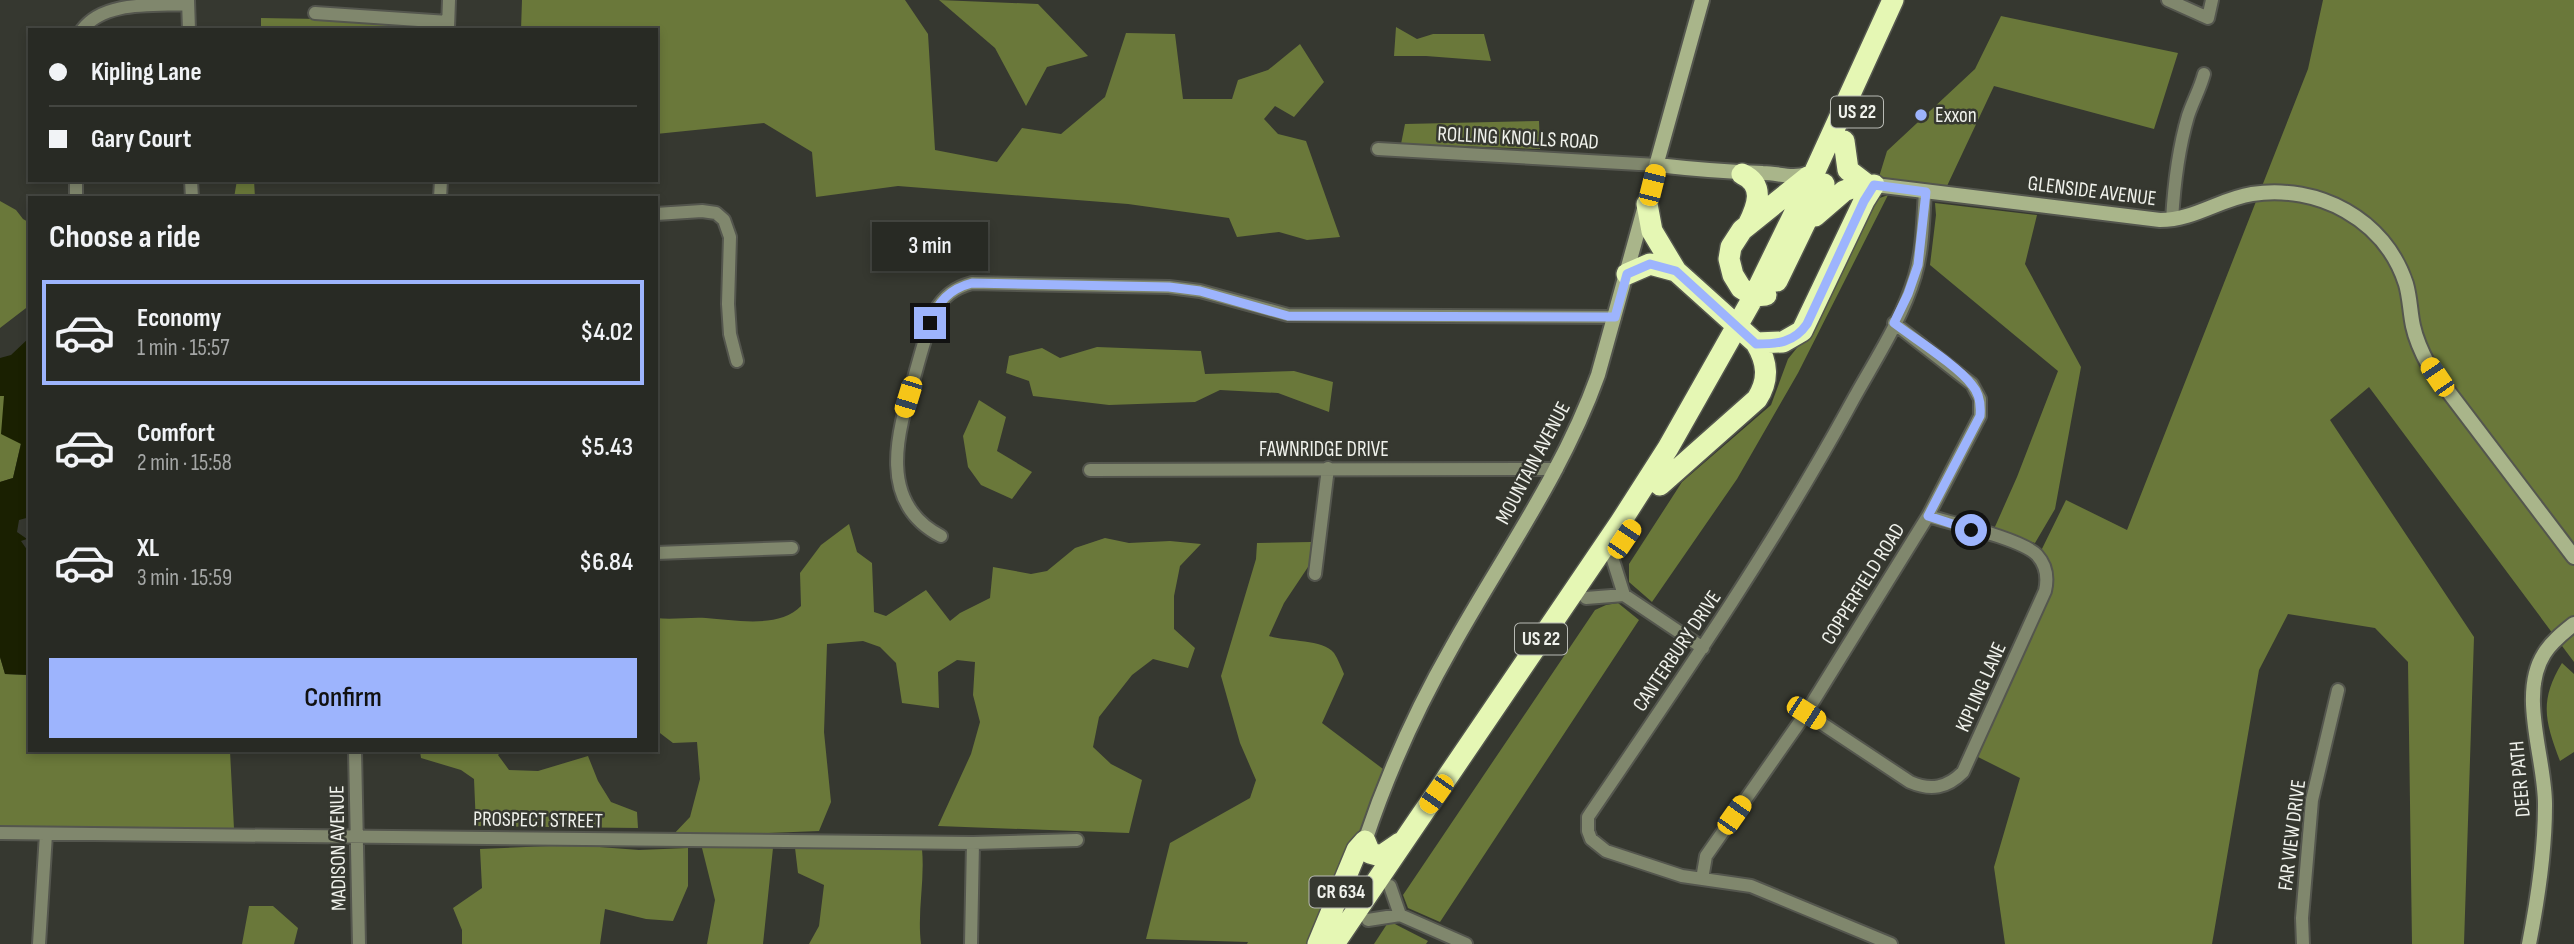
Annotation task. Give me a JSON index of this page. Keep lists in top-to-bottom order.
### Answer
{
  "streets": {
    "highway": ["US 22", "CR 634"],
    "street": [
      "ROLLING KNOLLS ROAD",
      "GLENSIDE AVENUE",
      "FAWNRIDGE DRIVE",
      "MOUNTAIN AVENUE",
      "COPPERFIELD ROAD",
      "CANTERBURY DRIVE",
      "KIPLING LANE",
      "DEER PATH",
      "PROSPECT STREET",
      "FAR VIEW DRIVE",
      "MADISON AVENUE"
    ]
  },
  "crossings": [
    ["US 22", "CR 634"],
    ["ROLLING KNOLLS ROAD", "MOUNTAIN AVENUE"],
    ["GLENSIDE AVENUE", "CANTERBURY DRIVE"],
    ["FAWNRIDGE DRIVE", "MOUNTAIN AVENUE"],
    ["MOUNTAIN AVENUE", "CR 634"],
    ["COPPERFIELD ROAD", "CANTERBURY DRIVE"],
    ["COPPERFIELD ROAD", "KIPLING LANE"],
    ["PROSPECT STREET", "MADISON AVENUE"]
  ],
  "places": ["Exxon"],
  "page": {
    "banner": ["Kipling Lane", "Gary Court"],
    "heading": "Choose a ride",
    "bubble": "3 min",
    "list": [
      {
        "name": "Economy",
        "note": "1 min · 15:57",
        "value": "$4.02"
      },
      {
        "name": "Comfort",
        "note": "2 min · 15:58",
        "value": "$5.43"
      },
      {
        "name": "XL",
        "note": "3 min · 15:59",
        "value": "$6.84"
      }
    ],
    "buttons": "Confirm"
  }
}
